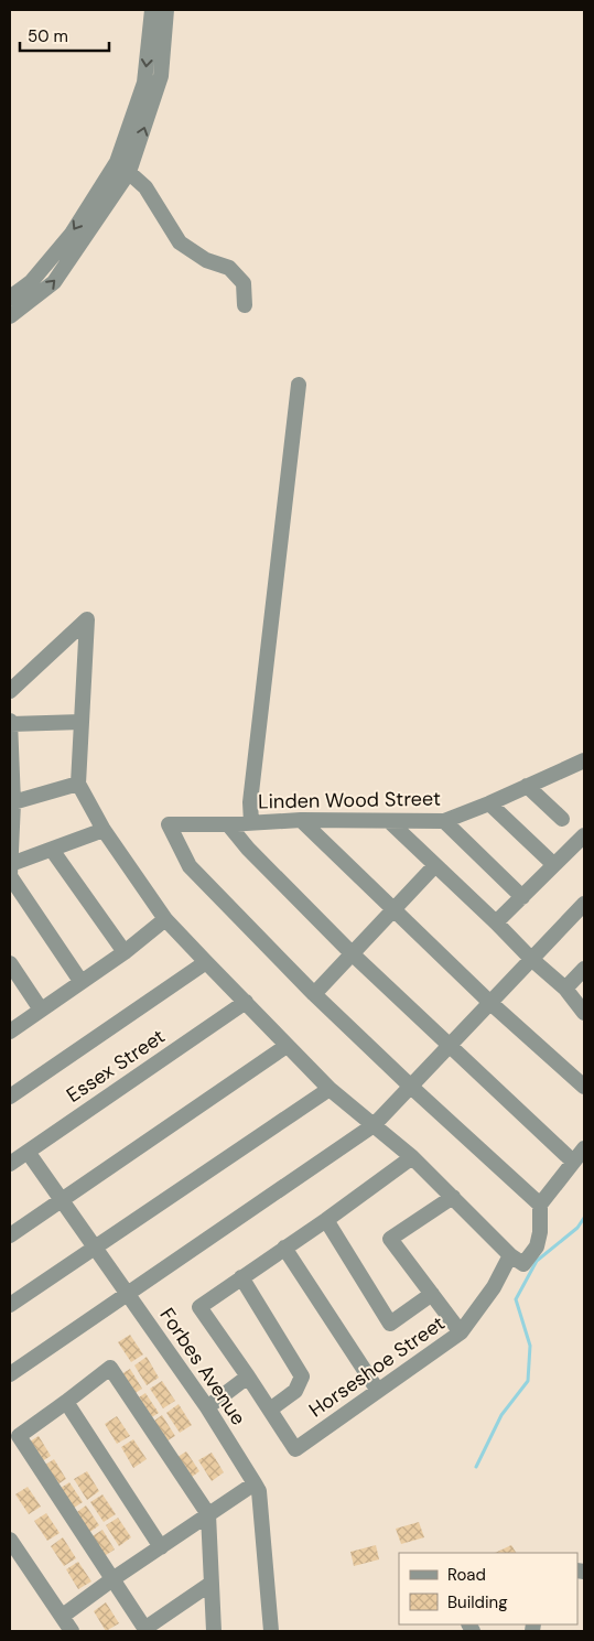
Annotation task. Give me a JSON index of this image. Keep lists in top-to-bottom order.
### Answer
{
  "streets": {
    "street": [
      "Linden Wood Street",
      "Essex Street",
      "Forbes Avenue",
      "Horseshoe Street"
    ]
  },
  "crossings": [
    ["Essex Street", "Forbes Avenue"]
  ],
  "legend": ["Road", "Building"],
  "scale_bar": "50 m"
}
